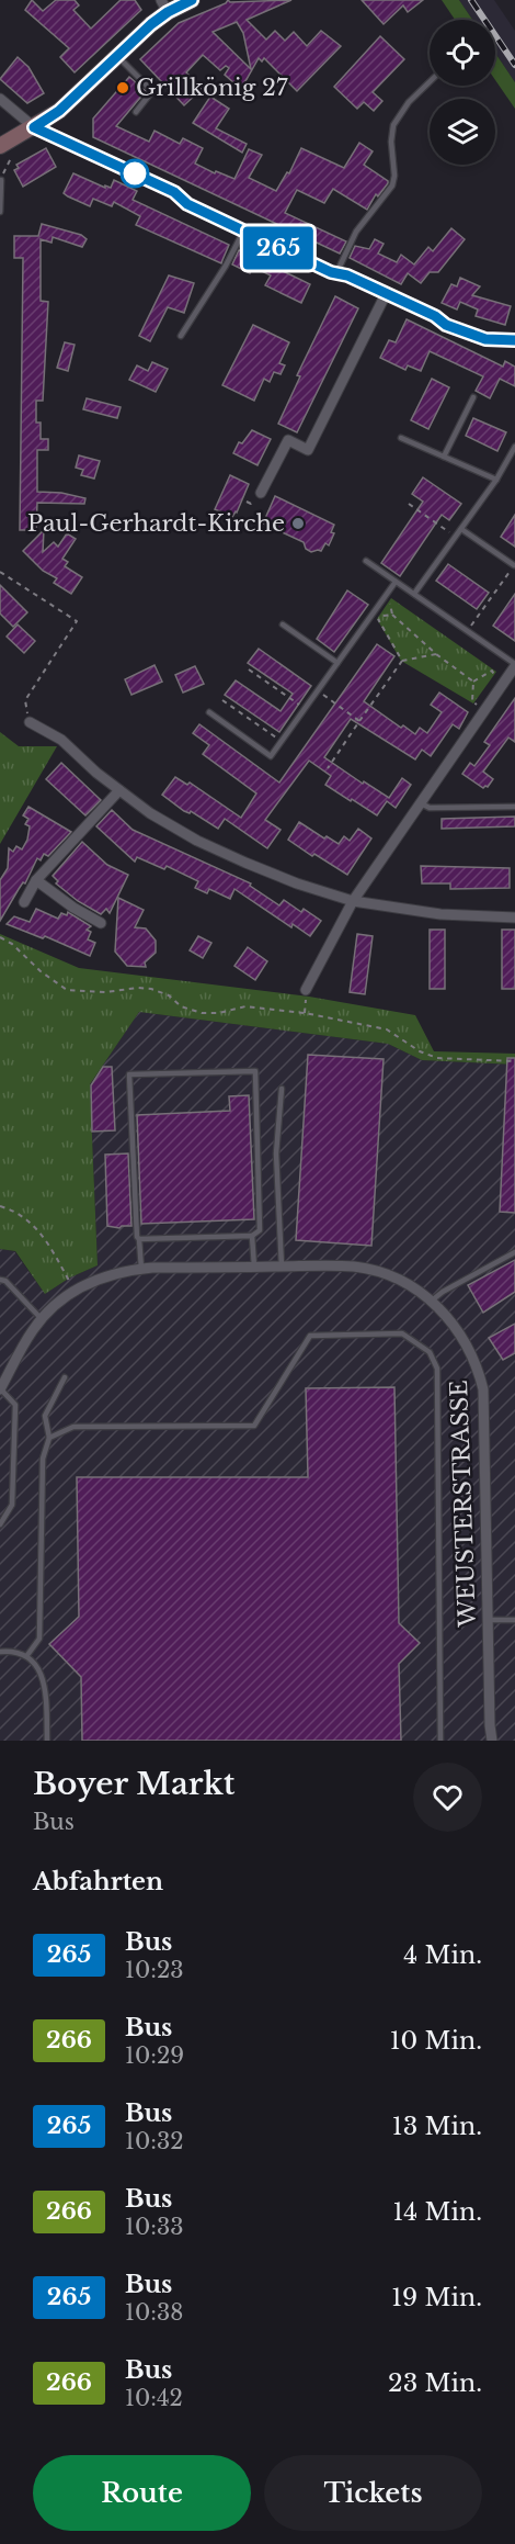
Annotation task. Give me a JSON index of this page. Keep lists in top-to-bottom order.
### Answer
{
  "streets": {
    "street": ["WEUSTERSTRASSE"]
  },
  "places": ["Grillkönig 27", "Paul-Gerhardt-Kirche"],
  "lines": ["bus line 265"],
  "page": {
    "on_map": "265",
    "heading": [
      ["Boyer Markt", "Bus"],
      "Abfahrten"
    ],
    "list": [
      {
        "mark": "265",
        "name": "Bus",
        "note": "10:23",
        "value": "4 Min."
      },
      {
        "mark": "266",
        "name": "Bus",
        "note": "10:29",
        "value": "10 Min."
      },
      {
        "mark": "265",
        "name": "Bus",
        "note": "10:32",
        "value": "13 Min."
      },
      {
        "mark": "266",
        "name": "Bus",
        "note": "10:33",
        "value": "14 Min."
      },
      {
        "mark": "265",
        "name": "Bus",
        "note": "10:38",
        "value": "19 Min."
      },
      {
        "mark": "266",
        "name": "Bus",
        "note": "10:42",
        "value": "23 Min."
      }
    ],
    "buttons": ["Route", "Tickets"]
  }
}
